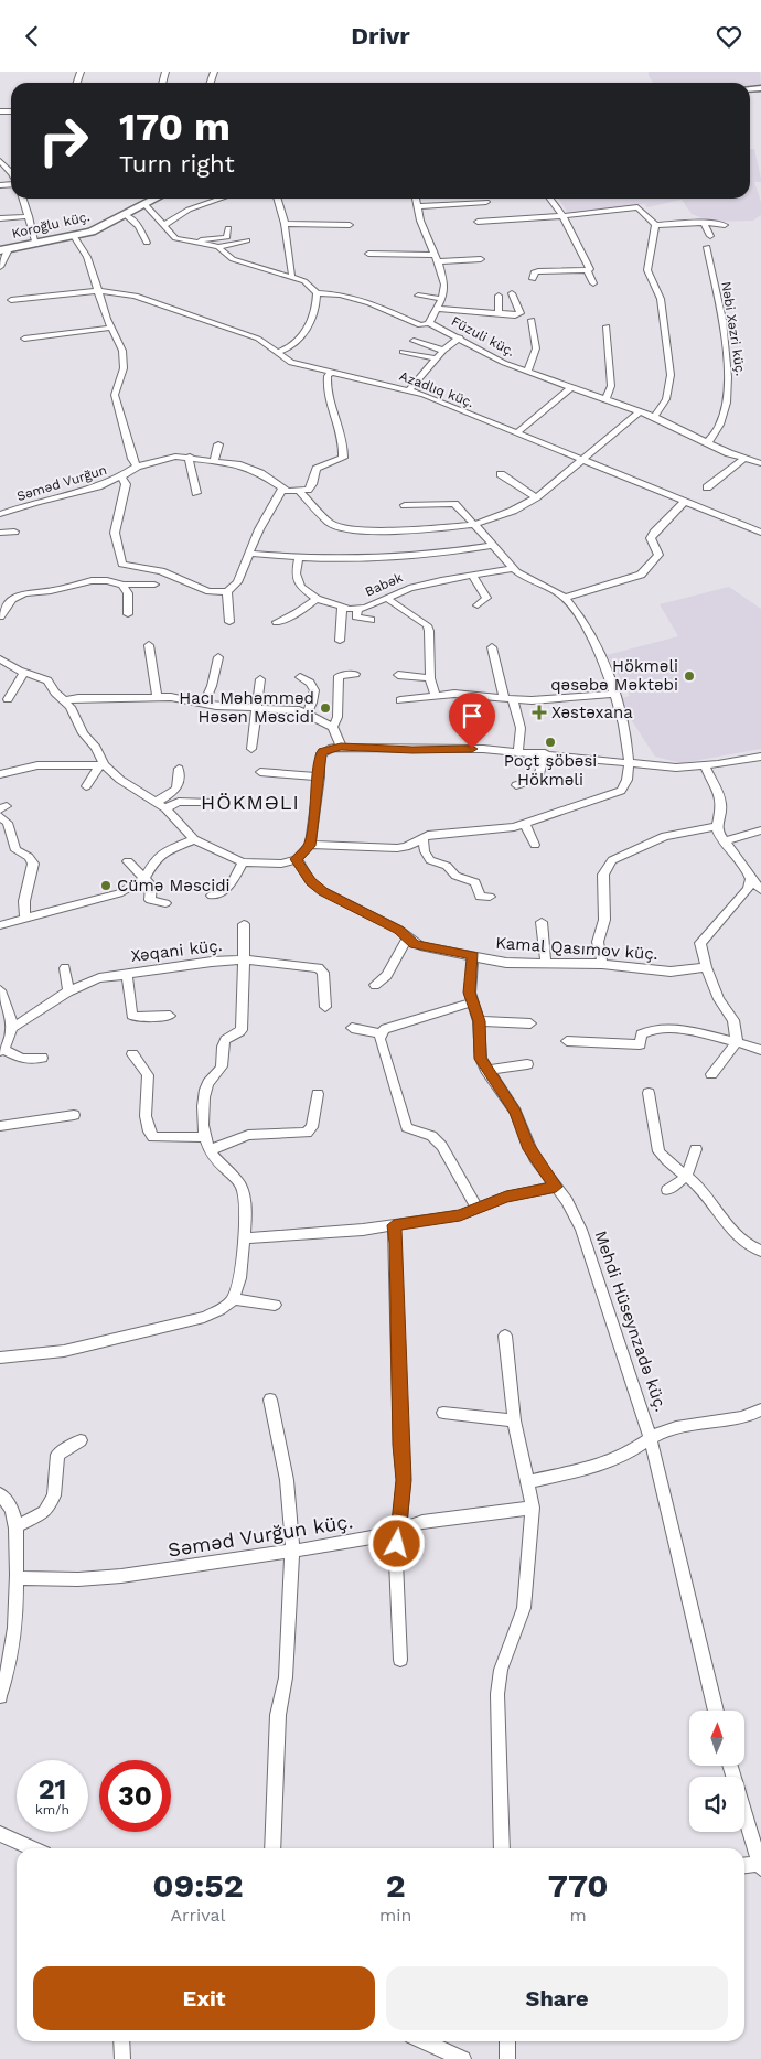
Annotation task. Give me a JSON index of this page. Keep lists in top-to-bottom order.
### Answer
{
  "streets": {
    "street": [
      "Koroğlu küç.",
      "Nəbi Xəzri küç.",
      "Füzuli küç.",
      "Azadlıq küç.",
      "Səməd Vurğun",
      "Babək",
      "Kamal Qasımov küç.",
      "Xəqani küç.",
      "Mehdi Hüseynzadə küç.",
      "Səməd Vurğun küç."
    ]
  },
  "crossings": [
    ["Nəbi Xəzri küç.", "Füzuli küç."],
    ["Kamal Qasımov küç.", "Mehdi Hüseynzadə küç."]
  ],
  "districts": ["HÖKMƏLI"],
  "places": {
    "other": [
      "Hökməli qəsəbə Məktəbi",
      "Hacı Məhəmməd Həsən Məscidi",
      "Poçt şöbəsi Hökməli",
      "Cümə Məscidi"
    ],
    "health": ["Xəstəxana"]
  },
  "north": "top",
  "page": {
    "header": "Drivr",
    "turn": ["170 m", "Turn right"],
    "speed": "21 km/h",
    "limit": "30",
    "eta": [
      "09:52",
      "Arrival",
      "2",
      "min",
      "770",
      "m"
    ],
    "buttons": ["Exit", "Share"]
  }
}
